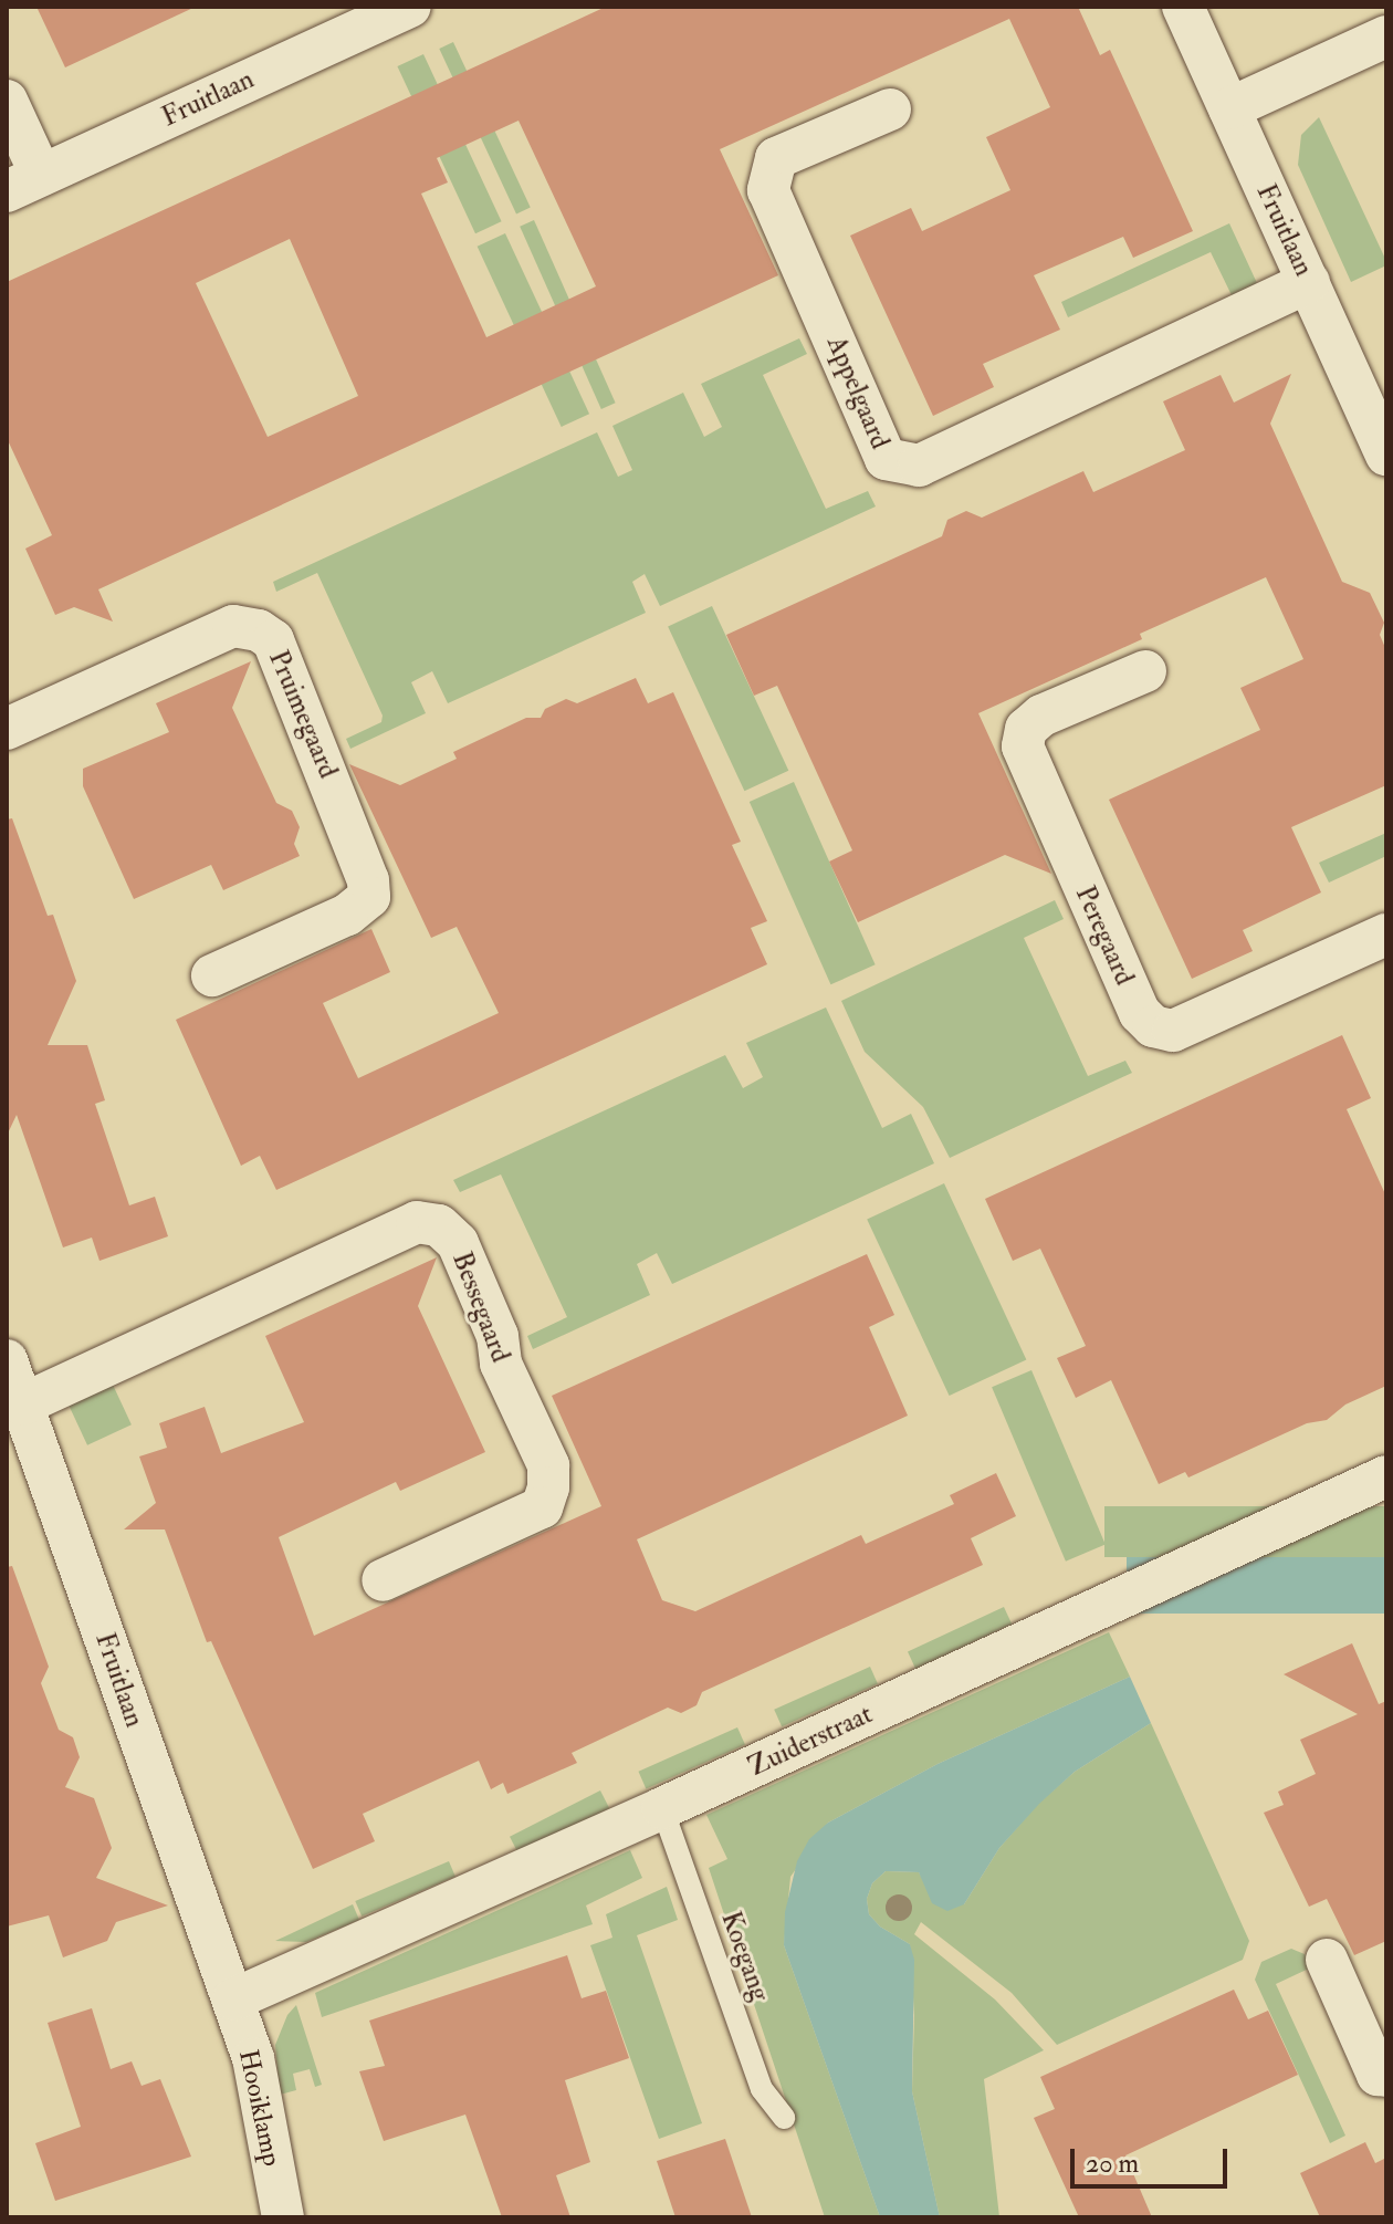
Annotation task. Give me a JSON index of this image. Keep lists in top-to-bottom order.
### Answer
{
  "streets": {
    "street": [
      "Fruitlaan",
      "Appelgaard",
      "Pruimegaard",
      "Peregaard",
      "Bessegaard",
      "Zuiderstraat",
      "Hooiklamp"
    ],
    "lane": ["Koegang"]
  },
  "crossings": [
    ["Fruitlaan", "Appelgaard"],
    ["Fruitlaan", "Bessegaard"],
    ["Fruitlaan", "Zuiderstraat"],
    ["Fruitlaan", "Hooiklamp"],
    ["Zuiderstraat", "Koegang"],
    ["Zuiderstraat", "Hooiklamp"]
  ],
  "scale_bar": "20 m"
}
